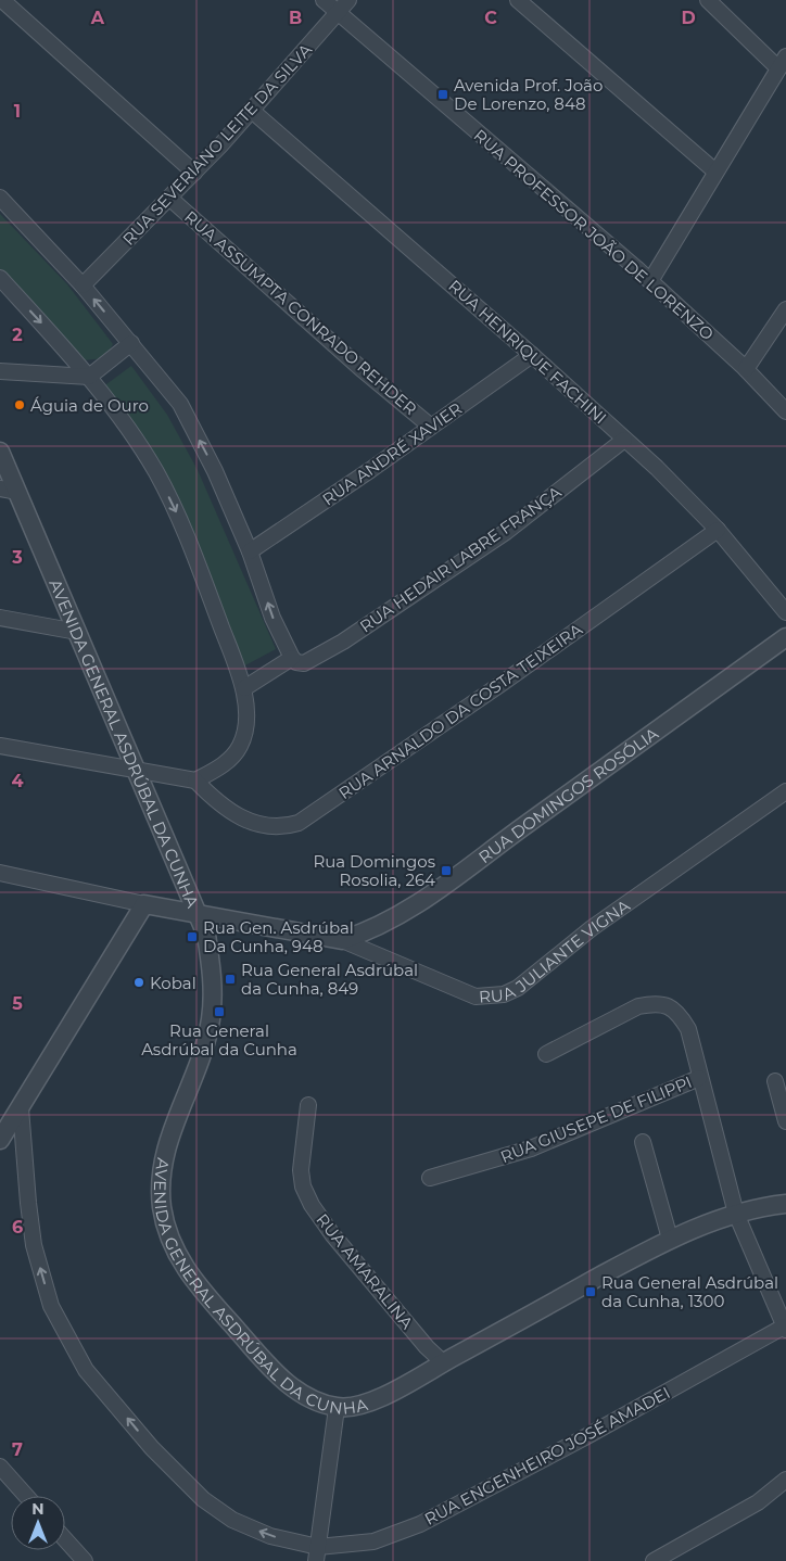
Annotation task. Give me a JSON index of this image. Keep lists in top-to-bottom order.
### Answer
{
  "streets": {
    "street": [
      "RUA SEVERIANO LEITE DA SILVA",
      "RUA PROFESSOR JOÃO DE LORENZO",
      "RUA ASSUMPTA CONRADO REHDER",
      "RUA HENRIQUE FACHINI",
      "RUA ANDRÉ XAVIER",
      "RUA HEDAIR LABRE FRANÇA",
      "RUA ARNALDO DA COSTA TEIXEIRA",
      "AVENIDA GENERAL ASDRÚBAL DA CUNHA",
      "RUA DOMINGOS ROSÓLIA",
      "RUA JULIANTE VIGNA",
      "RUA GIUSEPE DE FILIPPI",
      "RUA AMARALINA",
      "RUA ENGENHEIRO JOSÉ AMADEI"
    ]
  },
  "crossings": [
    ["RUA SEVERIANO LEITE DA SILVA", "RUA PROFESSOR JOÃO DE LORENZO"],
    ["RUA SEVERIANO LEITE DA SILVA", "RUA ASSUMPTA CONRADO REHDER"],
    ["RUA SEVERIANO LEITE DA SILVA", "RUA HENRIQUE FACHINI"],
    ["RUA ASSUMPTA CONRADO REHDER", "RUA ANDRÉ XAVIER"],
    ["RUA HENRIQUE FACHINI", "RUA ANDRÉ XAVIER"],
    ["RUA HENRIQUE FACHINI", "RUA HEDAIR LABRE FRANÇA"],
    ["RUA HENRIQUE FACHINI", "RUA ARNALDO DA COSTA TEIXEIRA"],
    ["AVENIDA GENERAL ASDRÚBAL DA CUNHA", "RUA JULIANTE VIGNA"],
    ["AVENIDA GENERAL ASDRÚBAL DA CUNHA", "RUA AMARALINA"],
    ["RUA DOMINGOS ROSÓLIA", "RUA JULIANTE VIGNA"]
  ],
  "one_way": ["RUA ENGENHEIRO JOSÉ AMADEI"],
  "places": {
    "transit": [
      "Avenida Prof. João De Lorenzo, 848",
      "Rua Domingos Rosolia, 264",
      "Rua Gen. Asdrúbal Da Cunha, 948",
      "Rua General Asdrúbal da Cunha, 849",
      "Rua General Asdrúbal da Cunha",
      "Rua General Asdrúbal da Cunha, 1300"
    ],
    "other": ["Águia de Ouro", "Kobal"]
  },
  "north": "top",
  "grid": {
    "columns": [
      "A",
      "B",
      "C",
      "D"
    ],
    "rows": [
      "1",
      "2",
      "3",
      "4",
      "5",
      "6",
      "7"
    ]
  }
}
